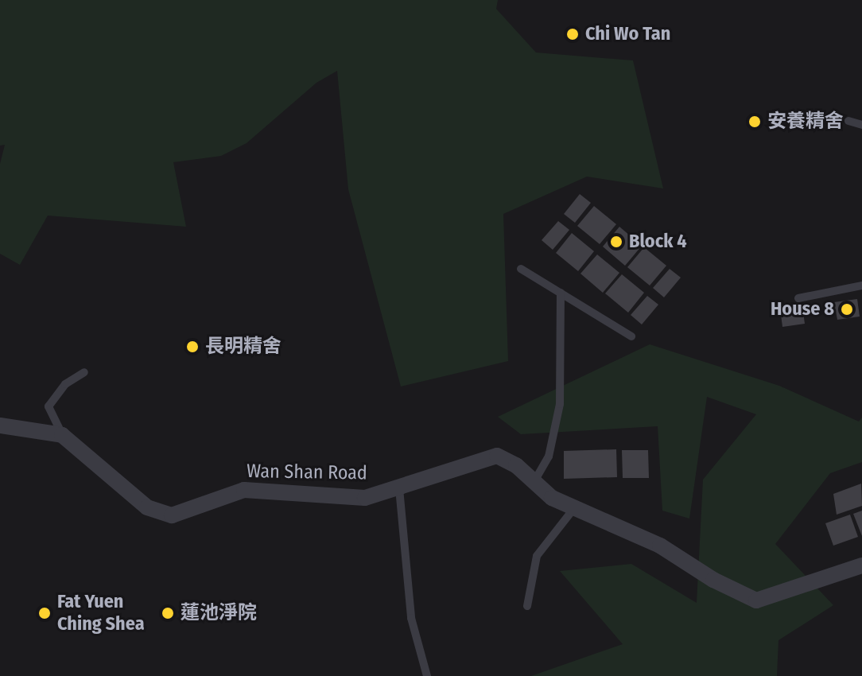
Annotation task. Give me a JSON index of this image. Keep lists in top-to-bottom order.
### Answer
{
  "streets": {
    "street": ["Wan Shan Road"]
  },
  "places": [
    "Chi Wo Tan",
    "安養精舍",
    "Block 4",
    "House 8",
    "長明精舍",
    "Fat Yuen Ching Shea",
    "蓮池淨院"
  ]
}
